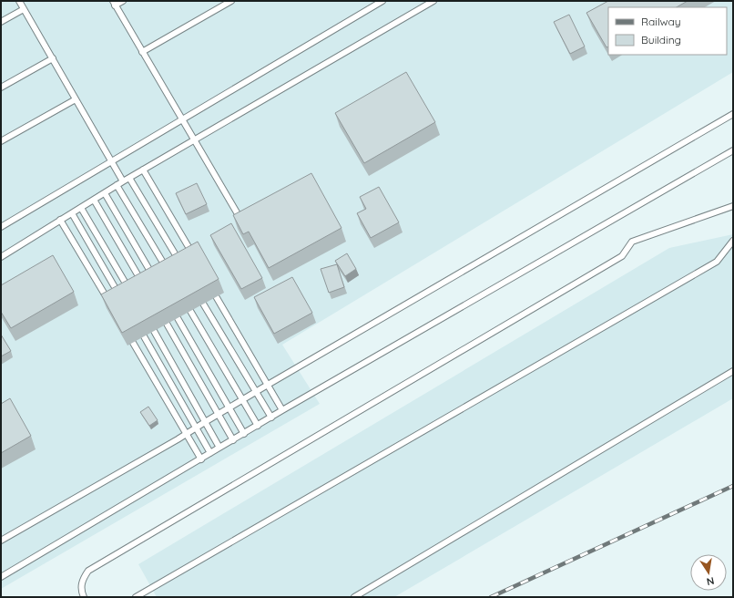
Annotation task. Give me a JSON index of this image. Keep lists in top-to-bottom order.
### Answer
{
  "legend": ["Railway", "Building"],
  "north": "bottom"
}
